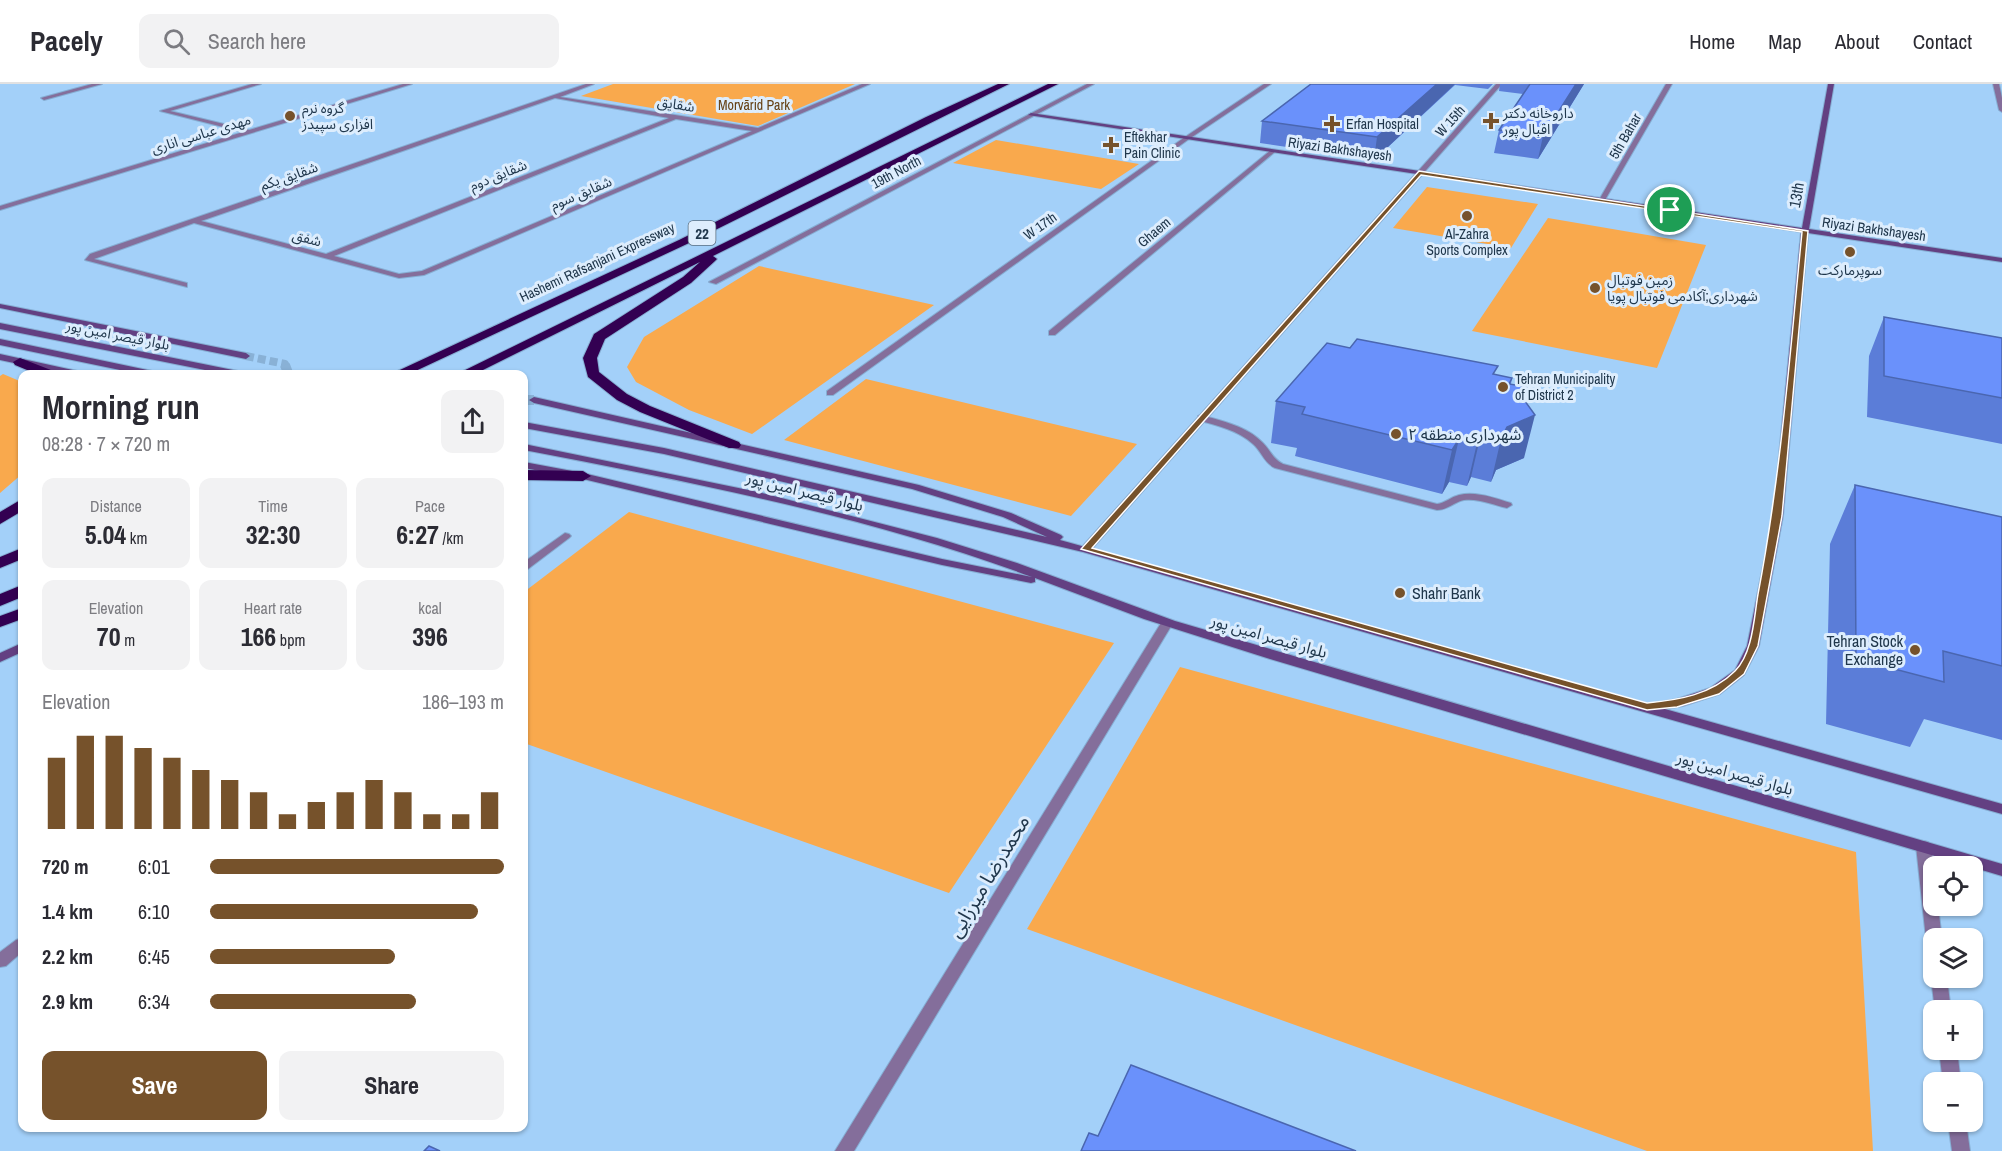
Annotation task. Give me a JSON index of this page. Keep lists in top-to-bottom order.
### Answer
{
  "streets": {
    "highway": ["22", "Hashemi Rafsanjani Expressway"],
    "main road": ["Riyazi Bakhshayesh", "13th", "بلوار قیصر امین پور"],
    "street": [
      "شقایق",
      "W 15th",
      "مهدی عباسی اناری",
      "5th Bahar",
      "19th North",
      "شقایق دوم",
      "شقایق یکم",
      "شقایق سوم",
      "W 17th",
      "Ghaem",
      "شفق",
      "محمدرضا میرزایی"
    ]
  },
  "crossings": [
    ["شقایق", "شقایق دوم"],
    ["شقایق", "شقایق یکم"],
    ["شقایق", "شقایق سوم"],
    ["W 15th", "Riyazi Bakhshayesh"],
    ["W 15th", "بلوار قیصر امین پور"],
    ["5th Bahar", "Riyazi Bakhshayesh"],
    ["Riyazi Bakhshayesh", "19th North"],
    ["Riyazi Bakhshayesh", "13th"],
    ["Riyazi Bakhshayesh", "W 17th"],
    ["Riyazi Bakhshayesh", "Ghaem"],
    ["شقایق دوم", "شفق"],
    ["شقایق یکم", "شفق"],
    ["شقایق سوم", "شفق"],
    ["13th", "بلوار قیصر امین پور"],
    ["بلوار قیصر امین پور", "محمدرضا میرزایی"]
  ],
  "parks": ["Morvārid Park"],
  "places": {
    "other": [
      "گروه نرم افزاری سپیدز",
      "Al-Zahra Sports Complex",
      "سوپرمارکت",
      "زمین فوتبال شهرداری;آکادمی فوتبال پویا",
      "Tehran Municipality of District 2",
      "شهرداری منطقه ۲",
      "Shahr Bank",
      "Tehran Stock Exchange"
    ],
    "health": ["داروخانه دکتر اقبال پور", "Erfan Hospital", "Eftekhar Pain Clinic"]
  },
  "page": {
    "header": "Pacely",
    "search": "Search here",
    "nav": [
      "Home",
      "Map",
      "About",
      "Contact"
    ],
    "heading": ["Morning run", "08:28 · 7 × 720 m"],
    "stats": [
      ["Distance", "5.04 km"],
      ["Time", "32:30"],
      ["Pace", "6:27 /km"],
      ["Elevation", "70 m"],
      ["Heart rate", "166 bpm"],
      ["kcal", "396"]
    ],
    "chart": ["Elevation", "186–193 m"],
    "list": [
      {
        "name": "720 m",
        "note": "6:01"
      },
      {
        "name": "1.4 km",
        "note": "6:10"
      },
      {
        "name": "2.2 km",
        "note": "6:45"
      },
      {
        "name": "2.9 km",
        "note": "6:34"
      }
    ],
    "map_buttons": ["+", "−"],
    "buttons": ["Save", "Share"]
  }
}
